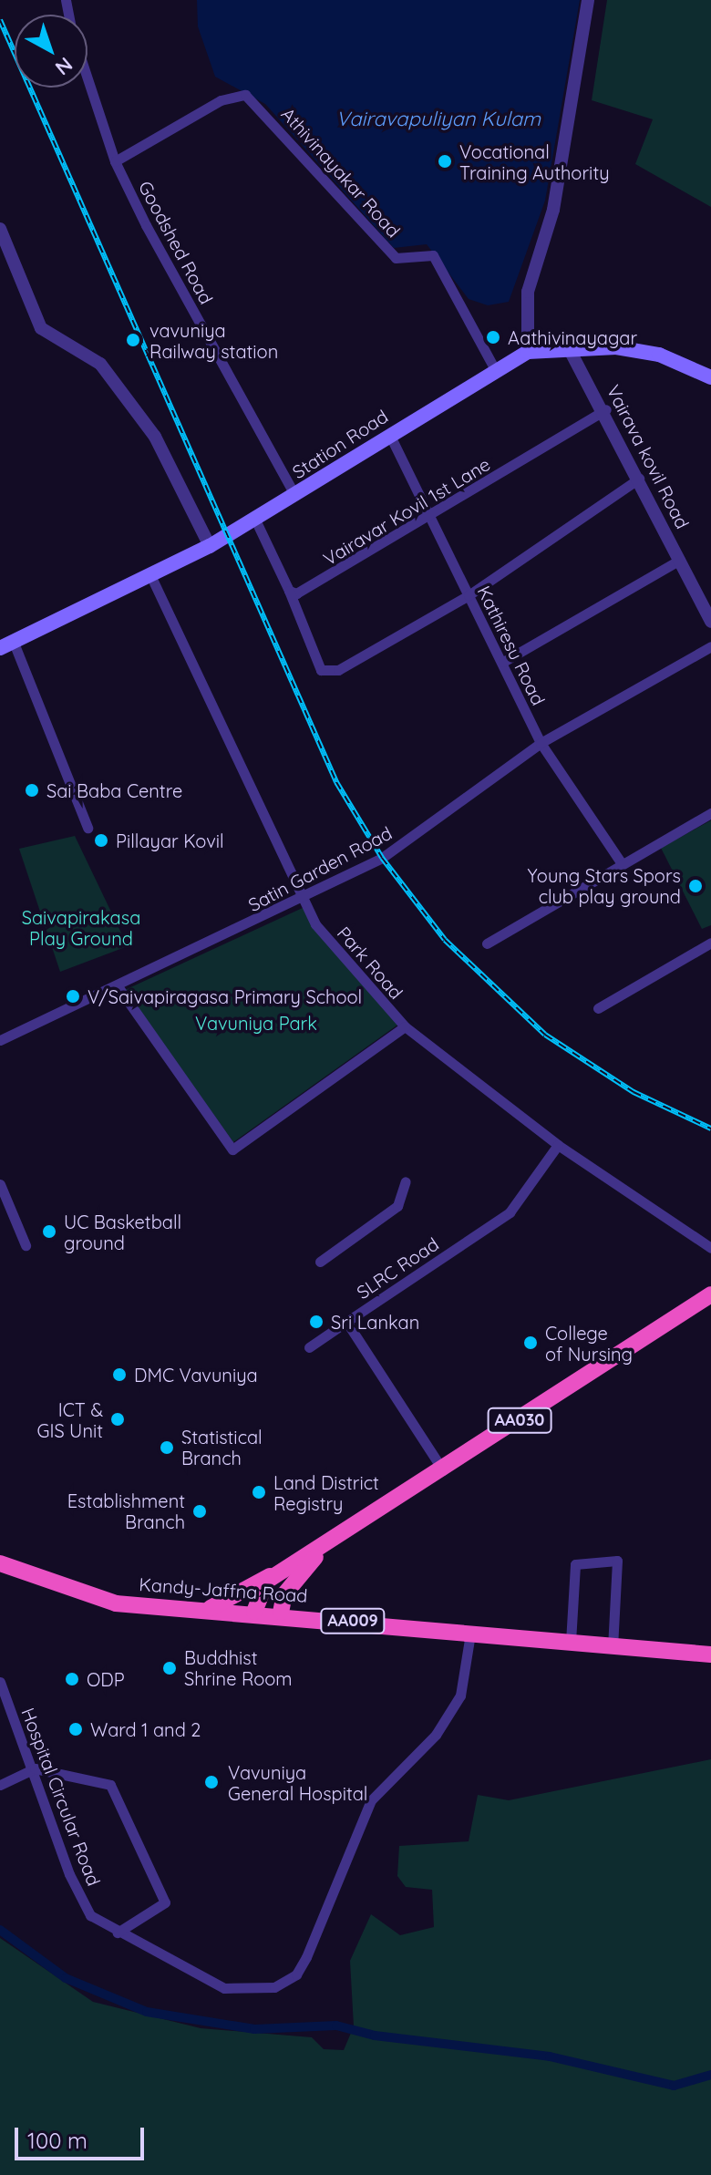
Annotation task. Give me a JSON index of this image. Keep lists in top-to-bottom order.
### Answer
{
  "streets": {
    "highway": ["AA030", "Kandy-Jaffna Road", "AA009"],
    "main road": ["Station Road"],
    "street": [
      "Athivinayakar Road",
      "Goodshed Road",
      "Vairava kovil Road",
      "Vairavar Kovil 1st Lane",
      "Kathiresu Road",
      "Satin Garden Road",
      "Park Road",
      "SLRC Road",
      "Hospital Circular Road"
    ]
  },
  "crossings": [
    ["Athivinayakar Road", "Goodshed Road"],
    ["Athivinayakar Road", "Station Road"],
    ["Goodshed Road", "Station Road"],
    ["Station Road", "Vairava kovil Road"],
    ["Station Road", "Kathiresu Road"],
    ["Station Road", "Park Road"],
    ["Vairava kovil Road", "Vairavar Kovil 1st Lane"],
    ["Vairavar Kovil 1st Lane", "Kathiresu Road"],
    ["Kathiresu Road", "Satin Garden Road"],
    ["Satin Garden Road", "Park Road"],
    ["Park Road", "SLRC Road"],
    ["SLRC Road", "AA030"],
    ["AA030", "Kandy-Jaffna Road"],
    ["Kandy-Jaffna Road", "Hospital Circular Road"]
  ],
  "water": ["Vairavapuliyan Kulam"],
  "parks": ["Saivapirakasa Play Ground", "Vavuniya Park"],
  "places": [
    "Vocational Training Authority",
    "Aathivinayagar",
    "vavuniya Railway station",
    "Sai Baba Centre",
    "Pillayar Kovil",
    "Young Stars Spors club play ground",
    "V/Saivapiragasa Primary School",
    "UC Basketball ground",
    "Sri Lankan",
    "College of Nursing",
    "DMC Vavuniya",
    "ICT & GIS Unit",
    "Statistical Branch",
    "Land District Registry",
    "Establishment Branch",
    "Buddhist Shrine Room",
    "ODP",
    "Ward 1 and 2",
    "Vavuniya General Hospital"
  ],
  "scale_bar": "100 m",
  "north": "bottom right"
}
